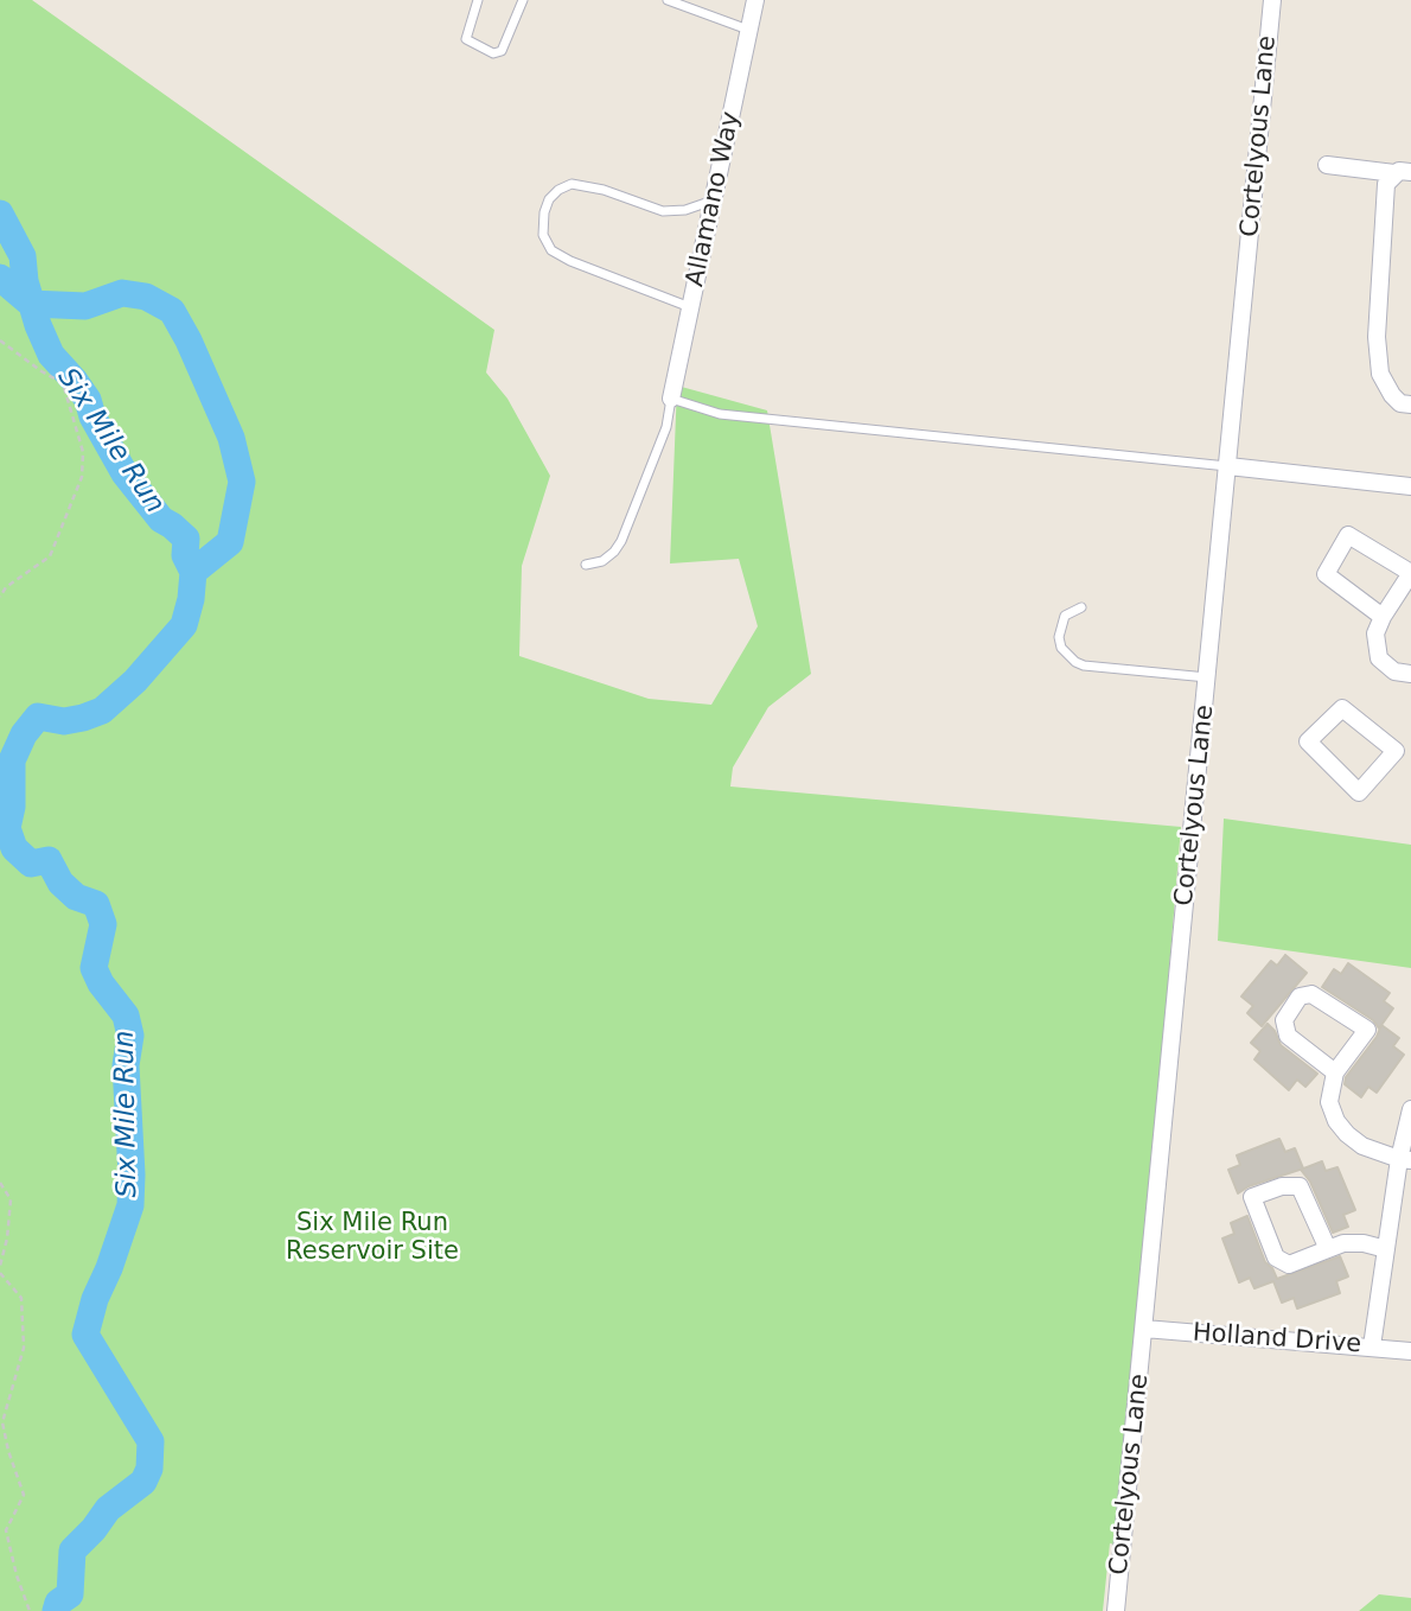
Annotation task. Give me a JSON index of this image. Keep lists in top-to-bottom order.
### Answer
{
  "streets": {
    "street": ["Cortelyous Lane", "Allamano Way", "Holland Drive"]
  },
  "crossings": [
    ["Cortelyous Lane", "Holland Drive"]
  ],
  "water": ["Six Mile Run"],
  "parks": ["Six Mile Run Reservoir Site"]
}
